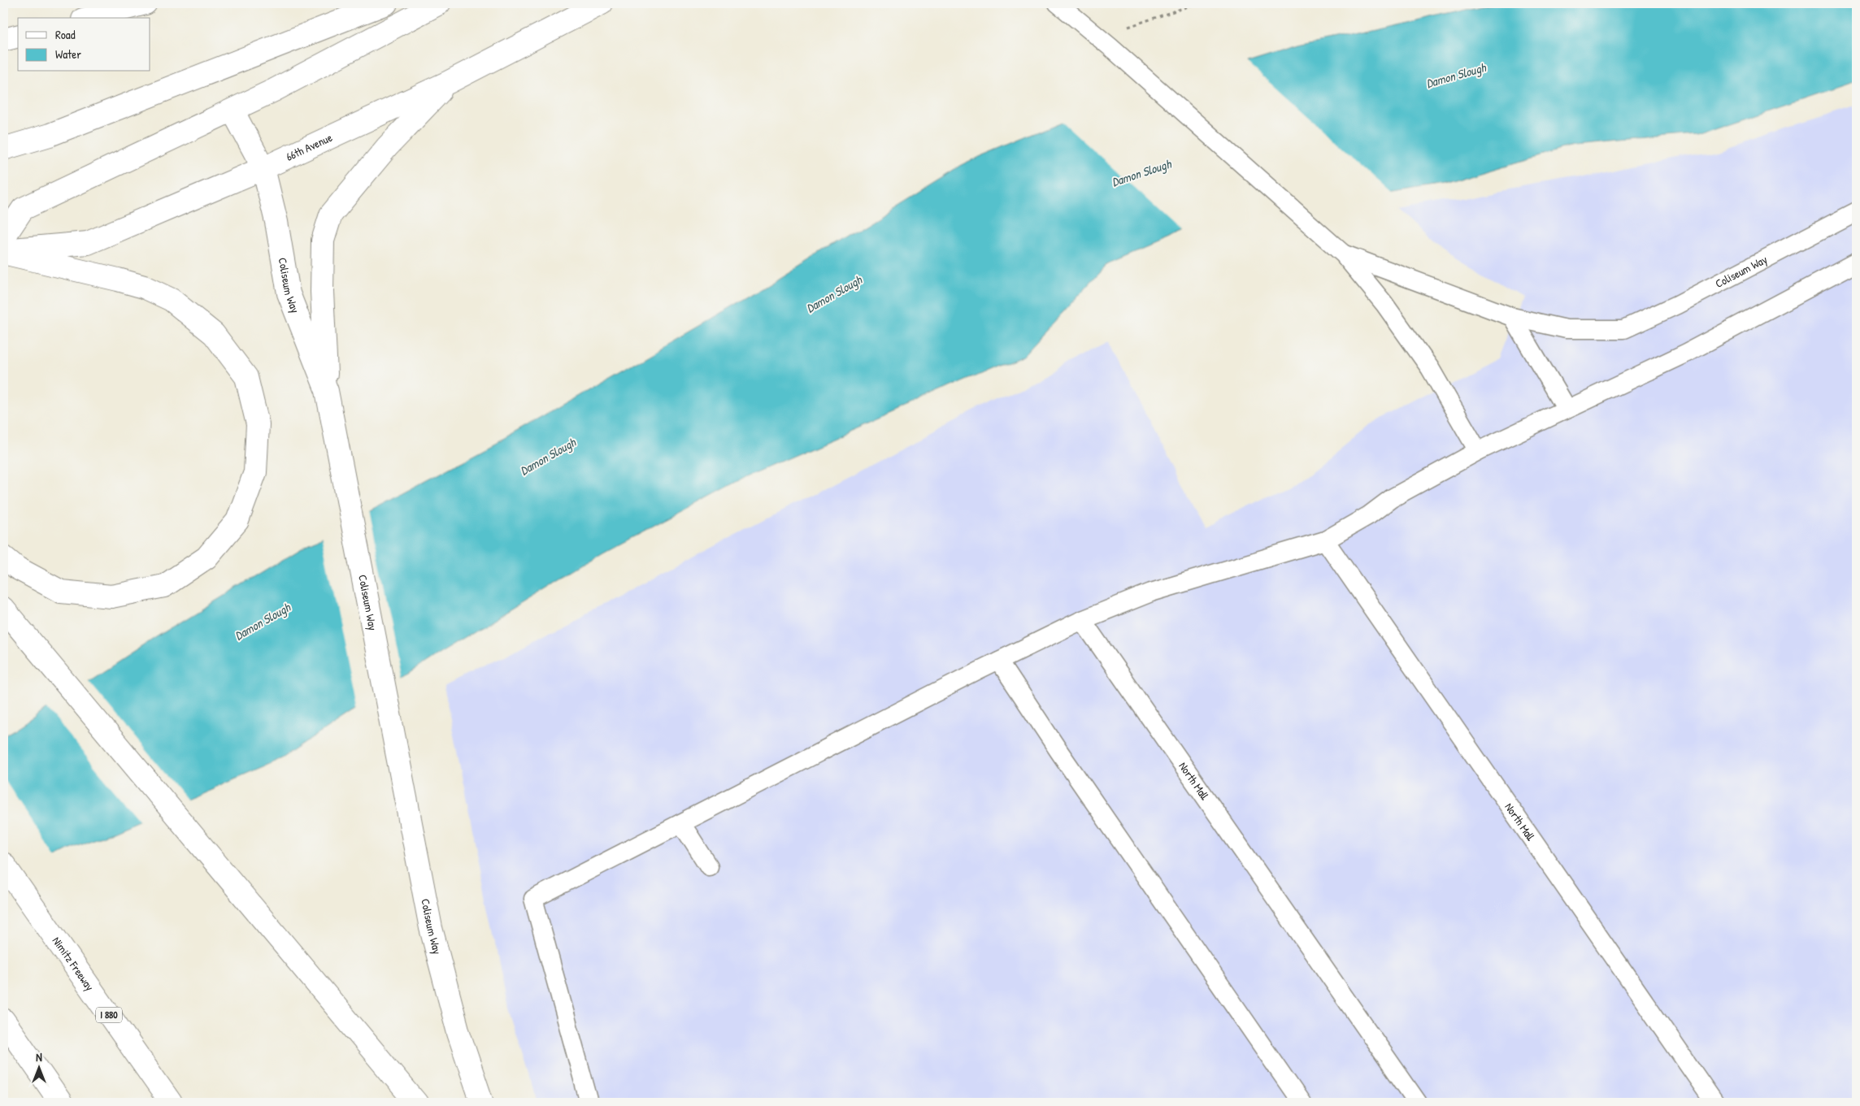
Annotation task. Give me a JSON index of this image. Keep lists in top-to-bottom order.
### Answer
{
  "streets": {
    "main road": [
      "66th Avenue",
      "Coliseum Way",
      "Nimitz Freeway",
      "I 880"
    ],
    "lane": ["North Mall"]
  },
  "crossings": [
    ["66th Avenue", "Coliseum Way"]
  ],
  "water": ["Damon Slough"],
  "legend": ["Road", "Water"],
  "north": "top"
}
